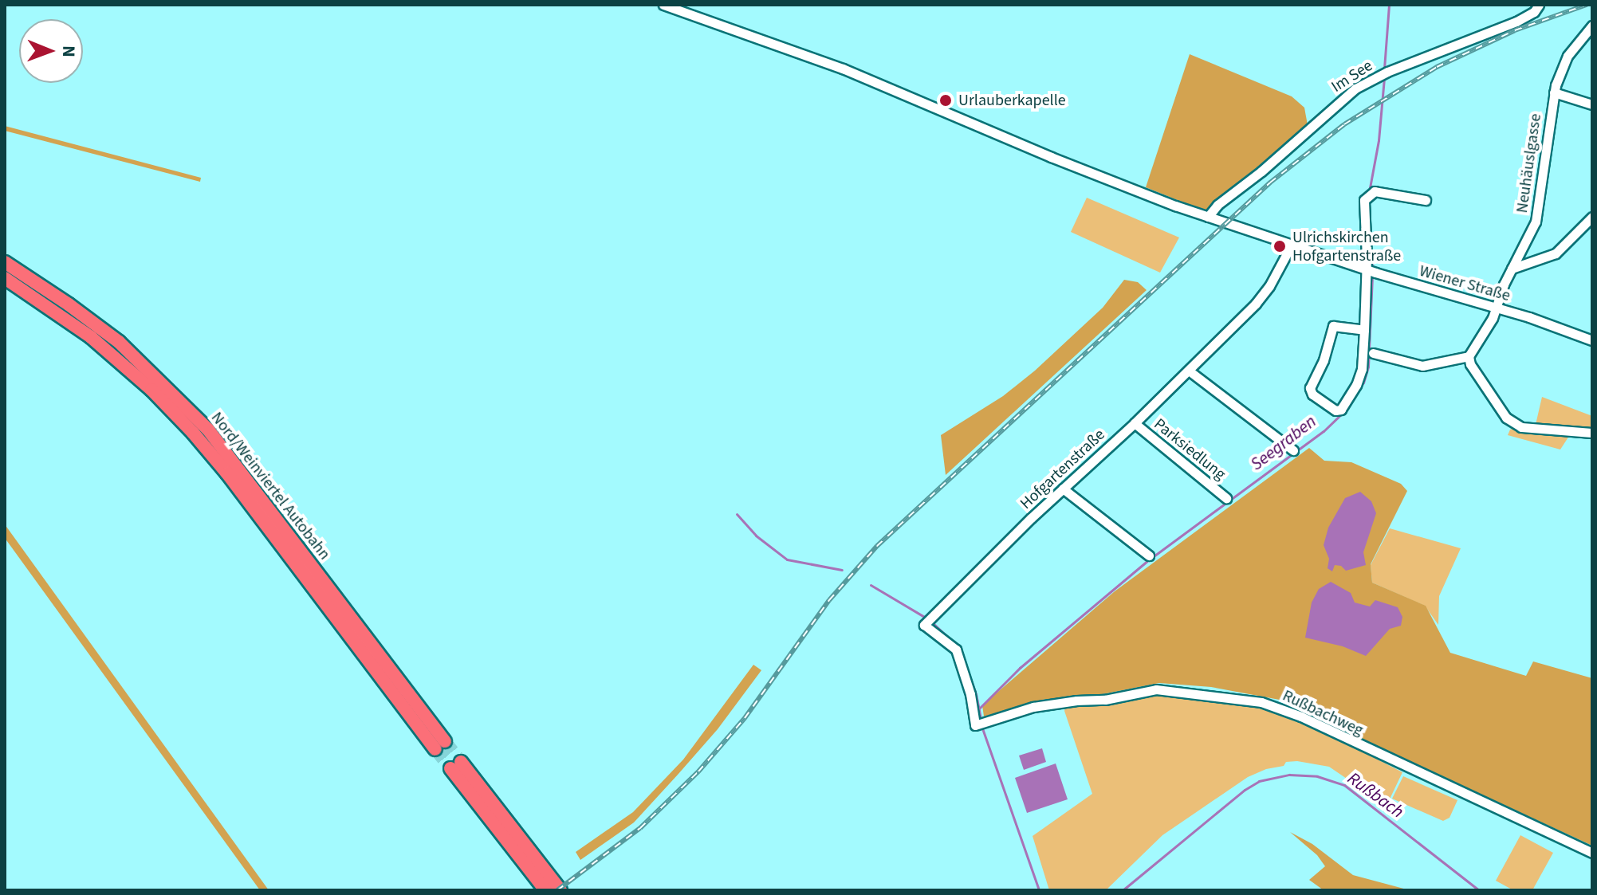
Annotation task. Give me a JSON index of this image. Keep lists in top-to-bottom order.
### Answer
{
  "streets": {
    "highway": ["Nord/Weinviertel Autobahn"],
    "street": [
      "Im See",
      "Neuhäuslgasse",
      "Wiener Straße",
      "Parksiedlung",
      "Hofgartenstraße",
      "Rußbachweg"
    ]
  },
  "crossings": [
    ["Im See", "Wiener Straße"],
    ["Neuhäuslgasse", "Wiener Straße"],
    ["Wiener Straße", "Hofgartenstraße"],
    ["Parksiedlung", "Hofgartenstraße"],
    ["Hofgartenstraße", "Rußbachweg"]
  ],
  "water": ["Seegraben", "Rußbach"],
  "places": ["Urlauberkapelle", "Ulrichskirchen Hofgartenstraße"],
  "north": "right"
}
